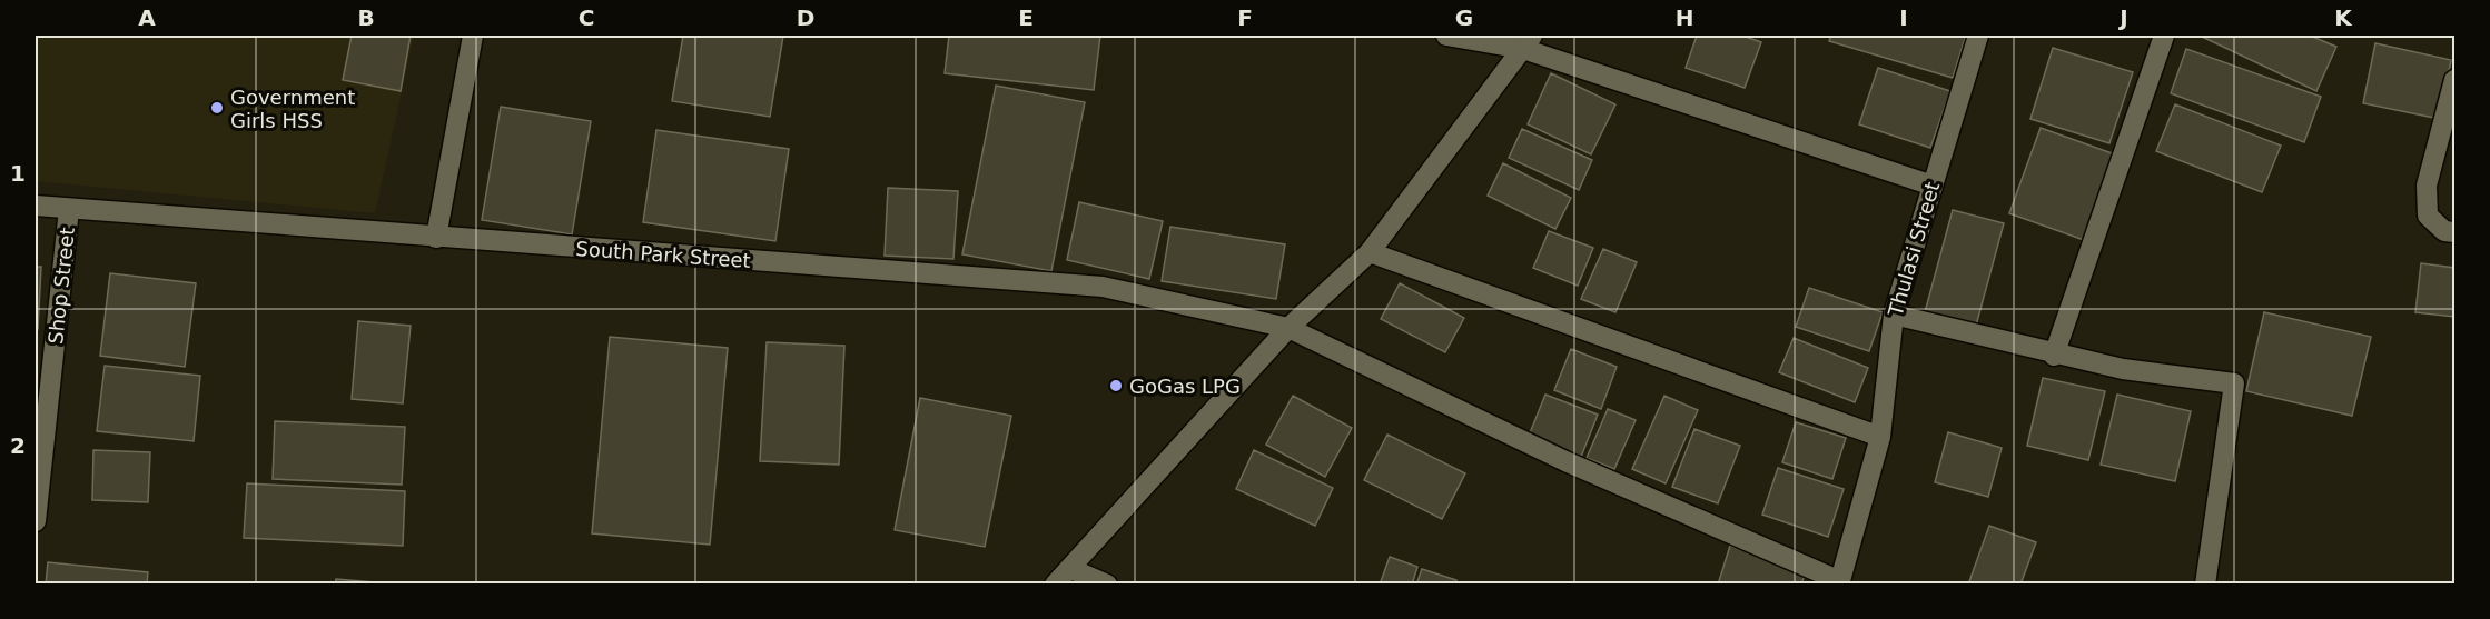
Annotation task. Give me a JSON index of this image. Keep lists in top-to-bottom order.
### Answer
{
  "streets": {
    "street": ["Thulasi Street", "South Park Street", "Shop Street"]
  },
  "crossings": [
    ["Thulasi Street", "South Park Street"],
    ["South Park Street", "Shop Street"]
  ],
  "places": ["Government Girls HSS", "GoGas LPG"],
  "grid": {
    "columns": [
      "A",
      "B",
      "C",
      "D",
      "E",
      "F",
      "G",
      "H",
      "I",
      "J",
      "K"
    ],
    "rows": ["1", "2"]
  }
}
